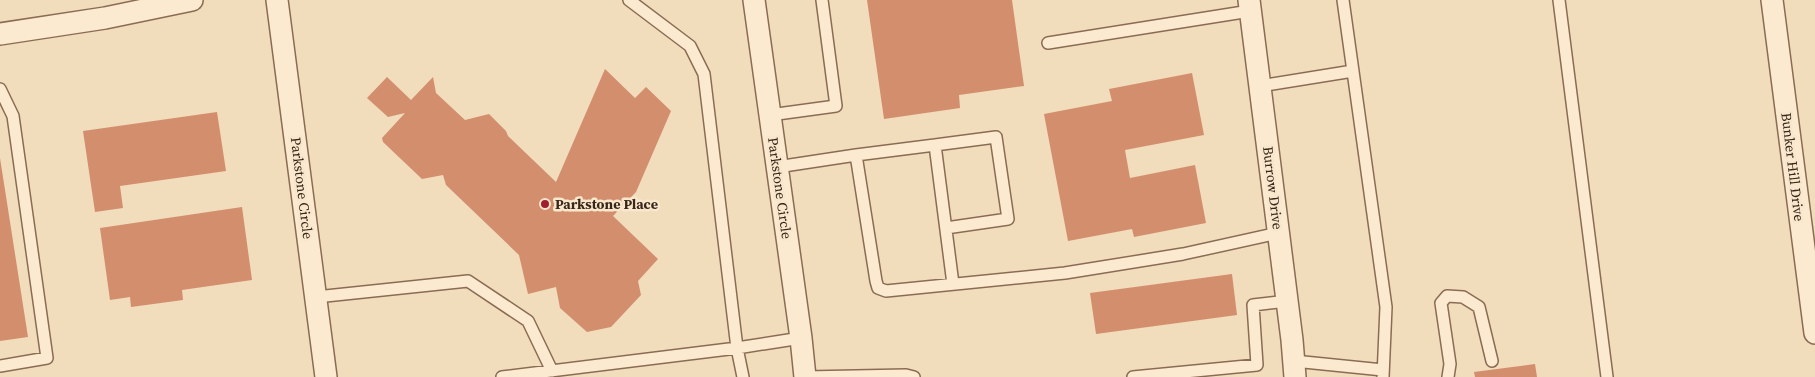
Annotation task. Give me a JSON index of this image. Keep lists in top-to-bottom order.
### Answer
{
  "streets": {
    "street": ["Bunker Hill Drive", "Parkstone Circle", "Burrow Drive"]
  },
  "places": ["Parkstone Place"]
}
